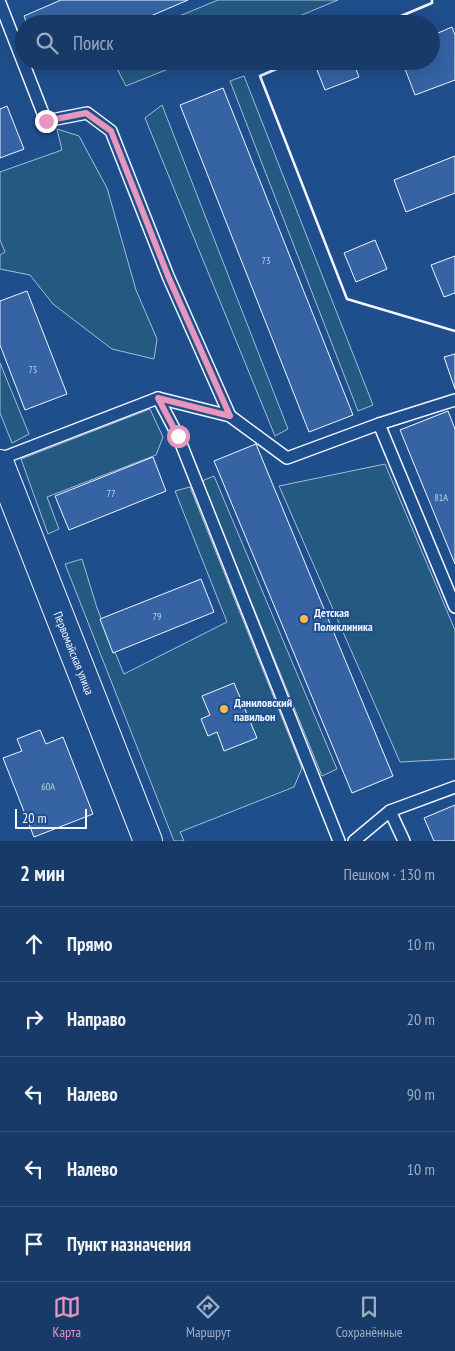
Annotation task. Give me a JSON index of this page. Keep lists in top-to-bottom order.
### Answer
{
  "streets": {
    "main road": ["Первомайская улица"]
  },
  "places": ["Детская Поликлиника", "Даниловский павильон"],
  "house_numbers": [
    "73",
    "75",
    "77",
    "81А",
    "79",
    "60А"
  ],
  "scale_bar": "20 m",
  "page": {
    "search": "Поиск",
    "scale": "20 m",
    "heading": ["2 мин", "Пешком · 130 m"],
    "list": [
      ["Прямо", "10 m"],
      ["Направо", "20 m"],
      ["Налево", "90 m"],
      ["Налево", "10 m"],
      "Пункт назначения"
    ],
    "nav": ["Карта", "Маршрут", "Сохранённые"]
  }
}
